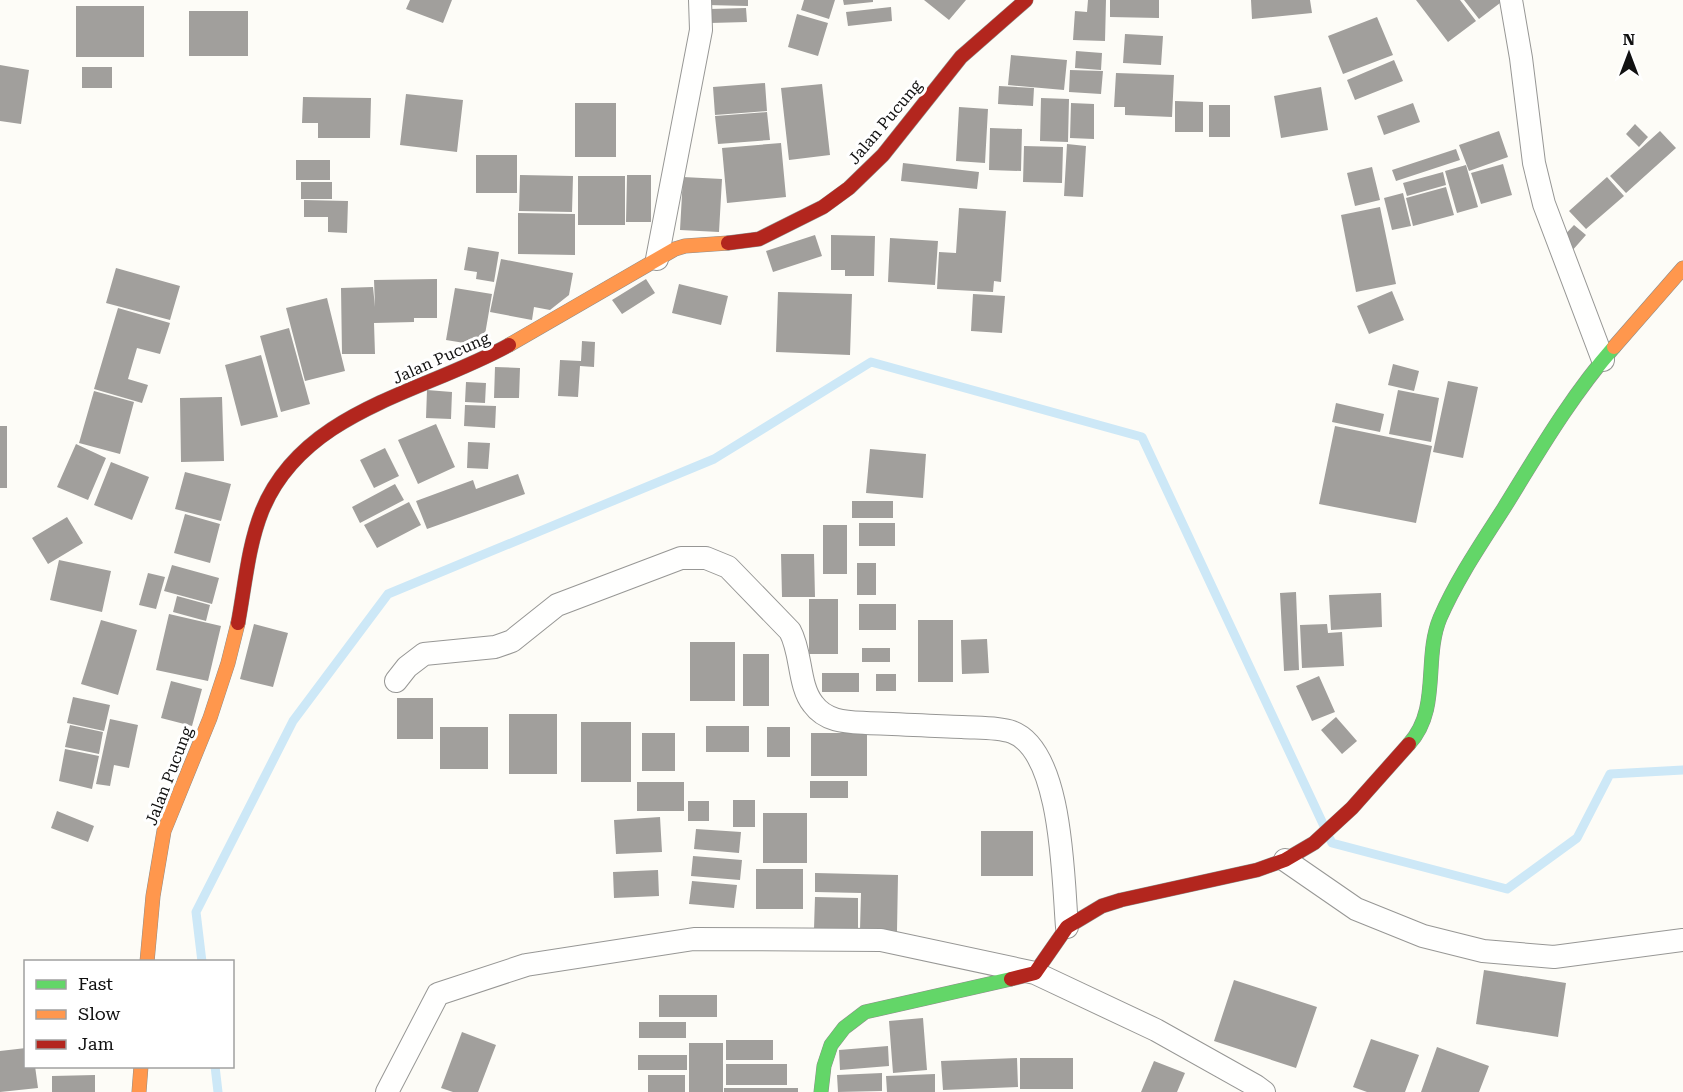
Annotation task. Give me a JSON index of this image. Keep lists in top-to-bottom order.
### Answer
{
  "streets": {
    "main road": ["Jalan Pucung"]
  },
  "legend": ["Fast", "Slow", "Jam"],
  "north": "top"
}
